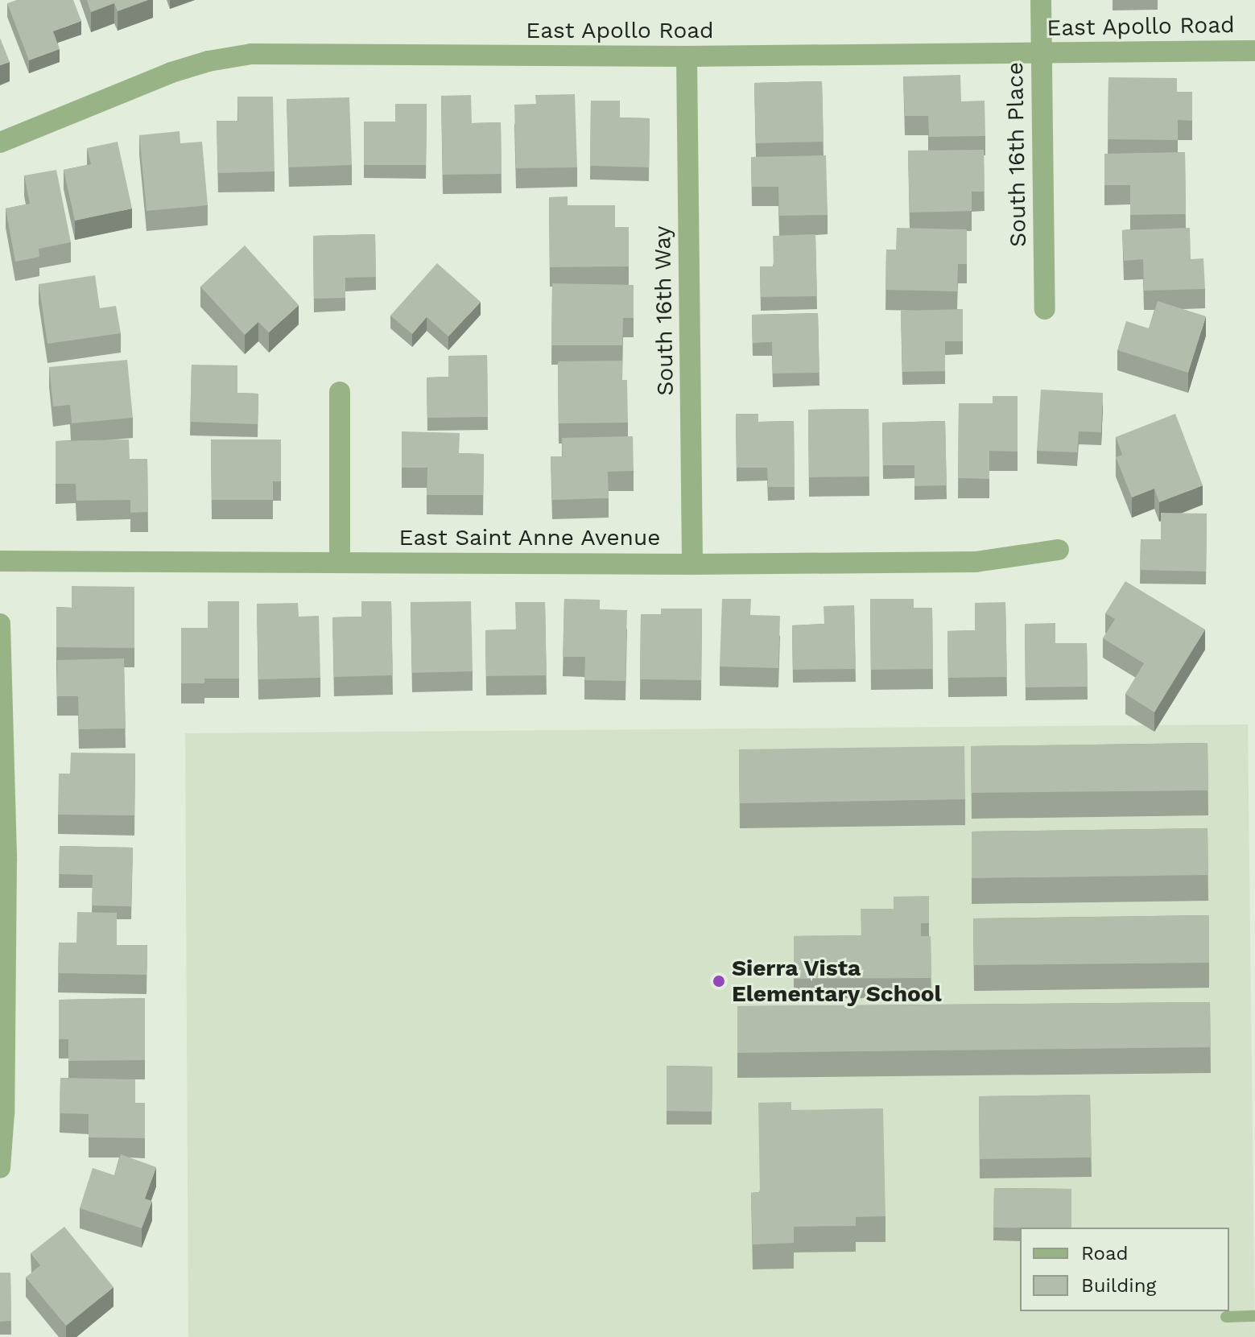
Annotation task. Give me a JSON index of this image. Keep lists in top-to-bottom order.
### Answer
{
  "streets": {
    "street": [
      "East Apollo Road",
      "South 16th Place",
      "South 16th Way",
      "East Saint Anne Avenue"
    ]
  },
  "crossings": [
    ["East Apollo Road", "South 16th Place"],
    ["East Apollo Road", "South 16th Way"],
    ["South 16th Way", "East Saint Anne Avenue"]
  ],
  "places": ["Sierra Vista Elementary School"],
  "legend": ["Road", "Building"]
}
